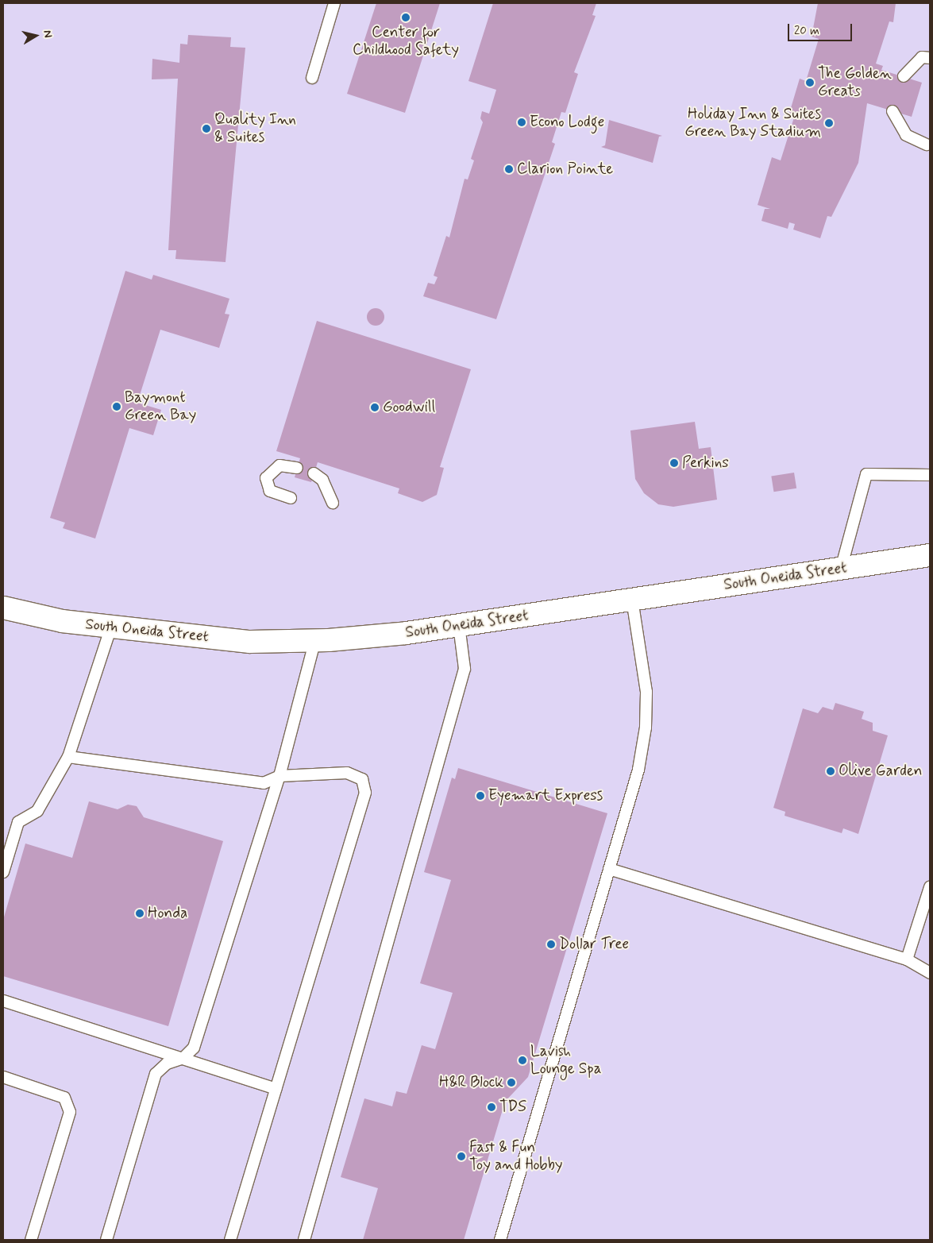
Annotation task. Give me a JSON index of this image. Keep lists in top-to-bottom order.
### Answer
{
  "streets": {
    "street": ["South Oneida Street"]
  },
  "places": [
    "Center for Childhood Safety",
    "The Golden Greats",
    "Econo Lodge",
    "Holiday Inn & Suites Green Bay Stadium",
    "Quality Inn & Suites",
    "Clarion Pointe",
    "Baymont Green Bay",
    "Goodwill",
    "Perkins",
    "Olive Garden",
    "Eyemart Express",
    "Honda",
    "Dollar Tree",
    "Lavish Lounge Spa",
    "H&R Block",
    "TDS",
    "Fast & Fun Toy and Hobby"
  ],
  "scale_bar": "20 m",
  "north": "right"
}
